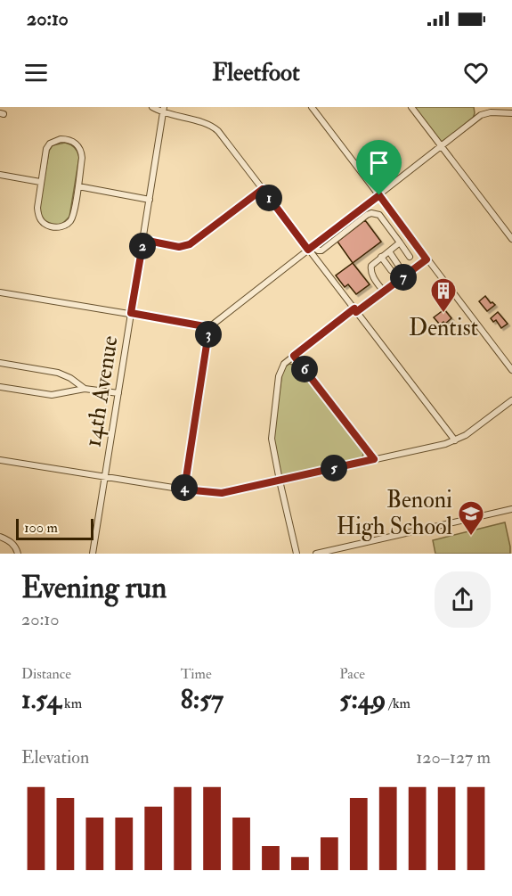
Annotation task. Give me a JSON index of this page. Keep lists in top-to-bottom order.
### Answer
{
  "streets": {
    "street": ["14th Avenue"]
  },
  "places": {
    "building": ["Dentist"],
    "school or university": ["Benoni High School"]
  },
  "scale_bar": "100 m",
  "page": {
    "status": "20:10",
    "header": "Fleetfoot",
    "pins": [
      "1",
      "2",
      "7",
      "3",
      "6",
      "5",
      "4"
    ],
    "scale": "100 m",
    "heading": ["Evening run", "20:10"],
    "stats": [
      ["Distance", "1.54 km"],
      ["Time", "8:57"],
      ["Pace", "5:49 /km"]
    ],
    "chart": ["Elevation", "120–127 m"]
  }
}
